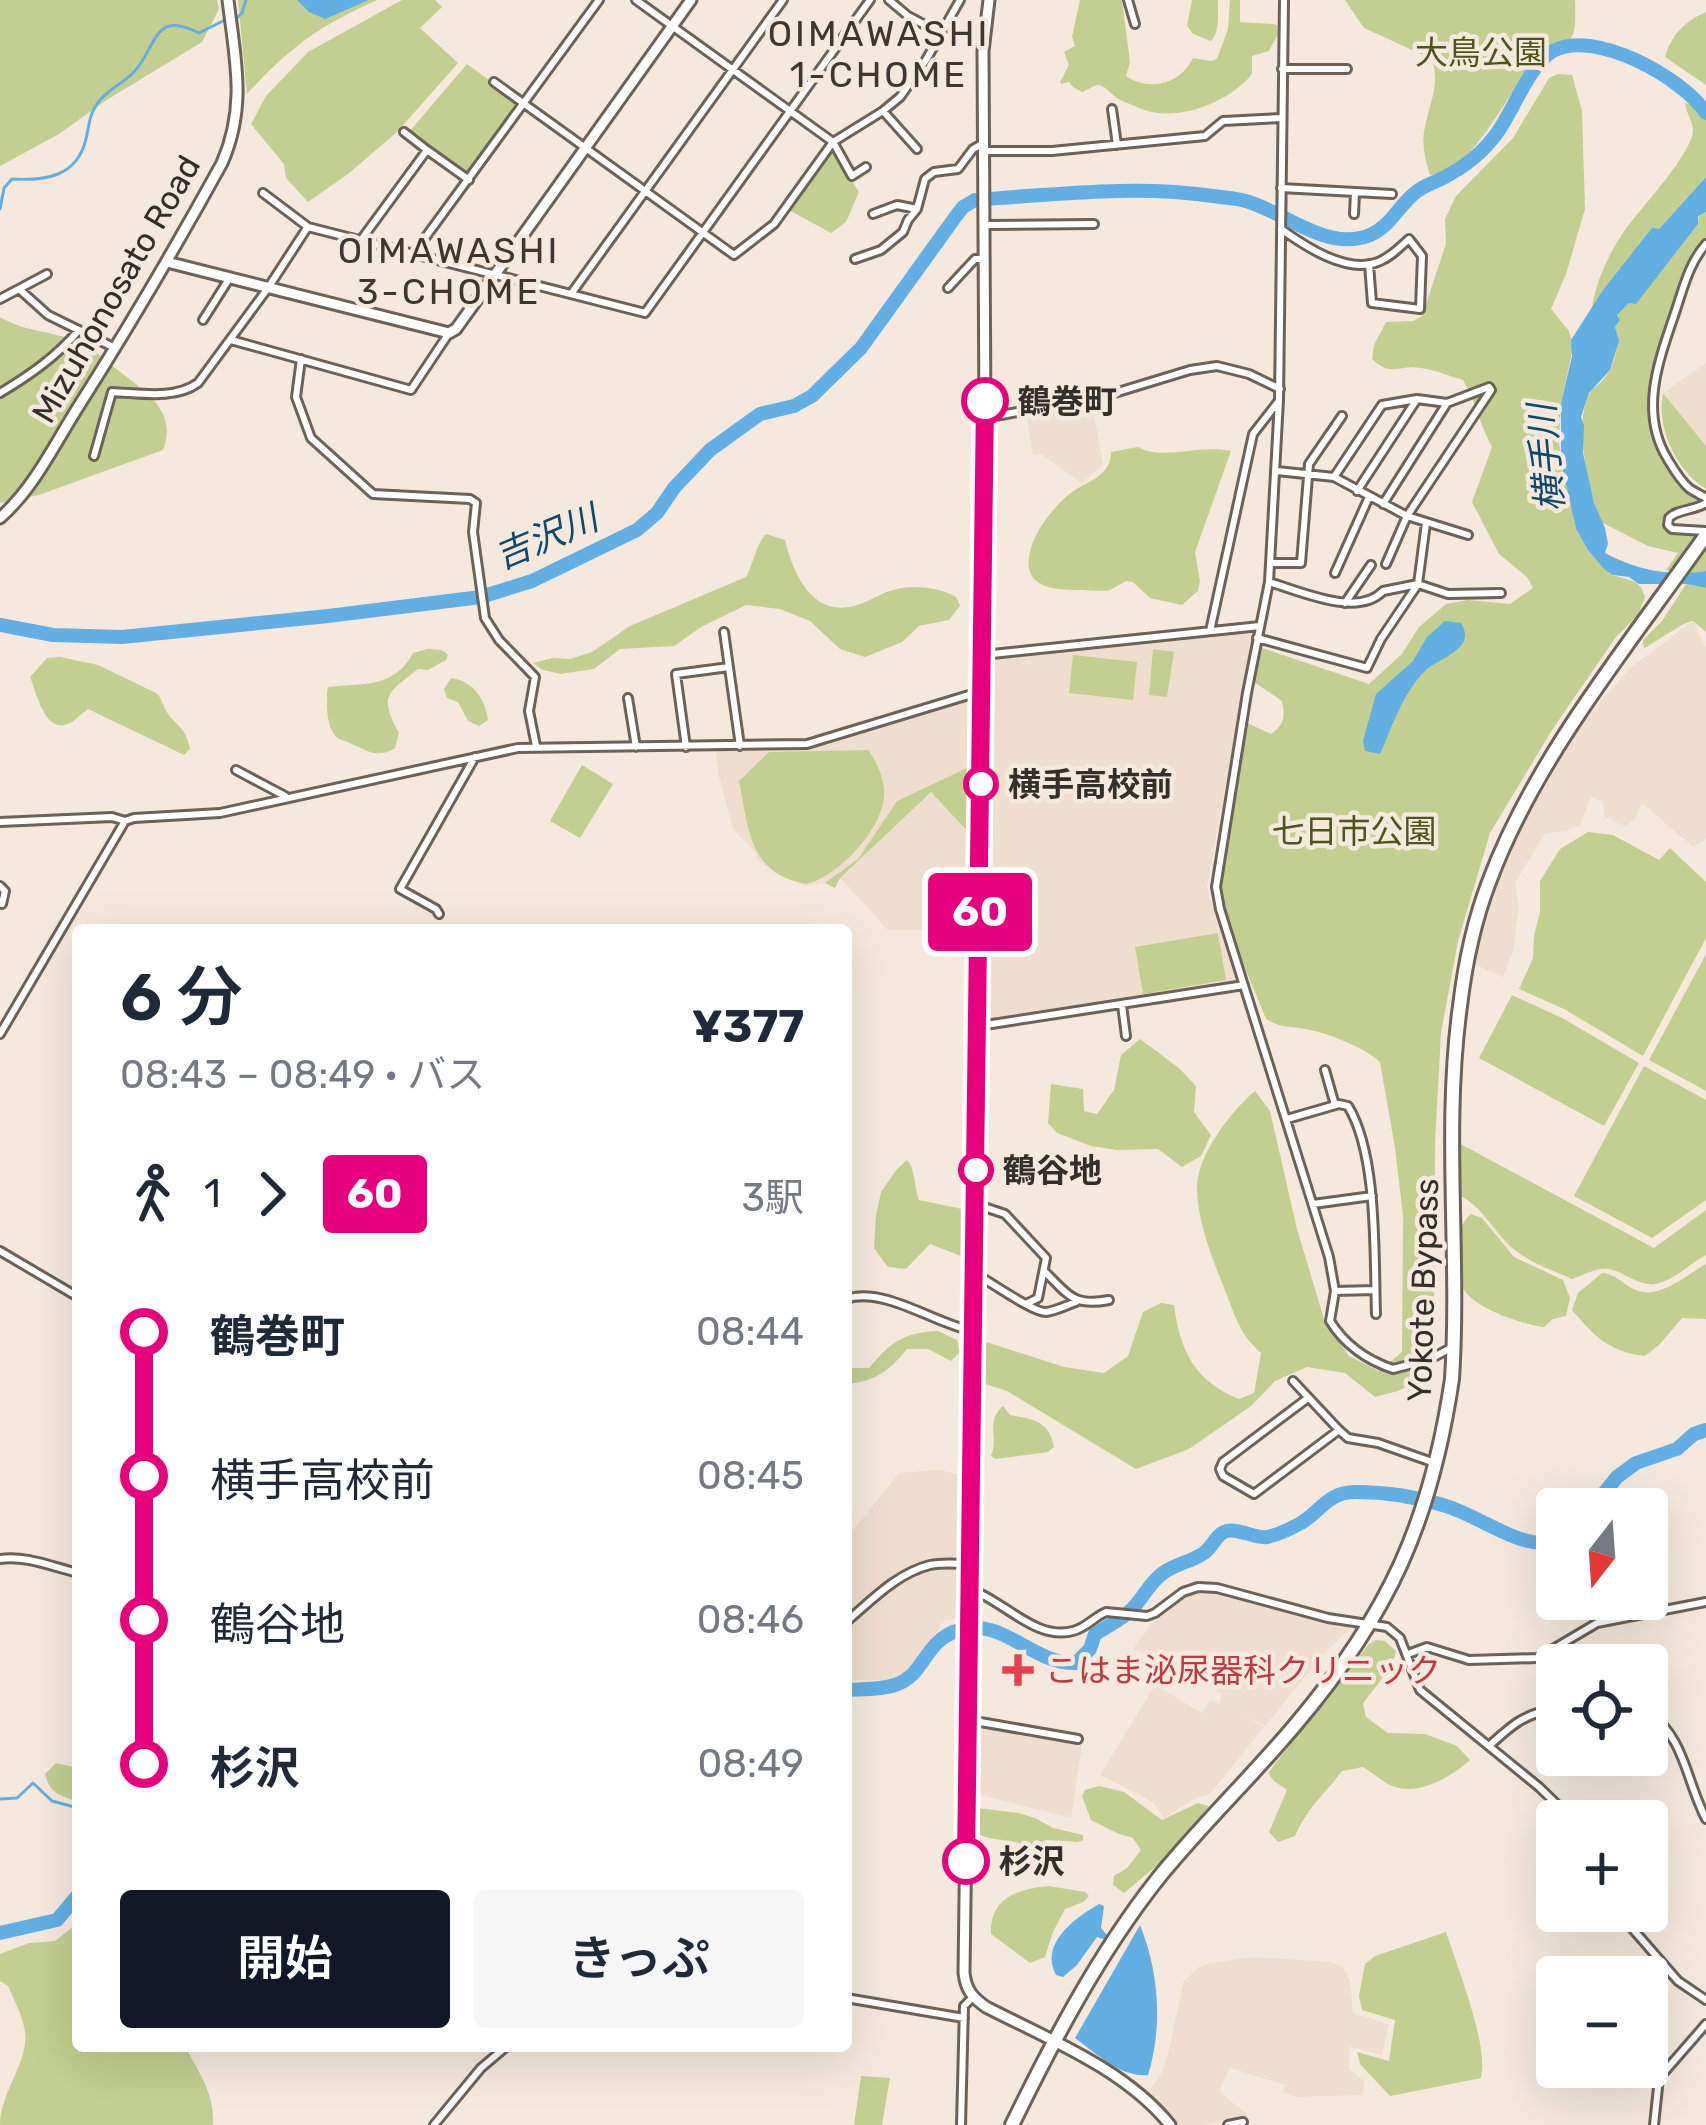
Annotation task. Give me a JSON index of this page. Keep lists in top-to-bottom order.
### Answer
{
  "streets": {
    "highway": ["Yokote Bypass"],
    "main road": ["Mizuhonosato Road"]
  },
  "districts": ["OIMAWASHI 1-CHOME", "OIMAWASHI 3-CHOME"],
  "water": ["横手川", "吉沢川"],
  "parks": ["大鳥公園", "七日市公園"],
  "places": {
    "other": [
      "鶴巻町",
      "横手高校前",
      "鶴谷地",
      "杉沢"
    ],
    "health": ["こはま泌尿器科クリニック"]
  },
  "lines": ["bus line 60"],
  "north": "bottom",
  "page": {
    "on_map": "60",
    "heading": ["6 分", "08:43 – 08:49 · バス", "¥377"],
    "legs": ["1", "60", "3駅"],
    "list": [
      {
        "name": "鶴巻町",
        "value": "08:44"
      },
      {
        "name": "横手高校前",
        "value": "08:45"
      },
      {
        "name": "鶴谷地",
        "value": "08:46"
      },
      {
        "name": "杉沢",
        "value": "08:49"
      }
    ],
    "map_buttons": ["+", "−"],
    "buttons": ["開始", "きっぷ"]
  }
}
